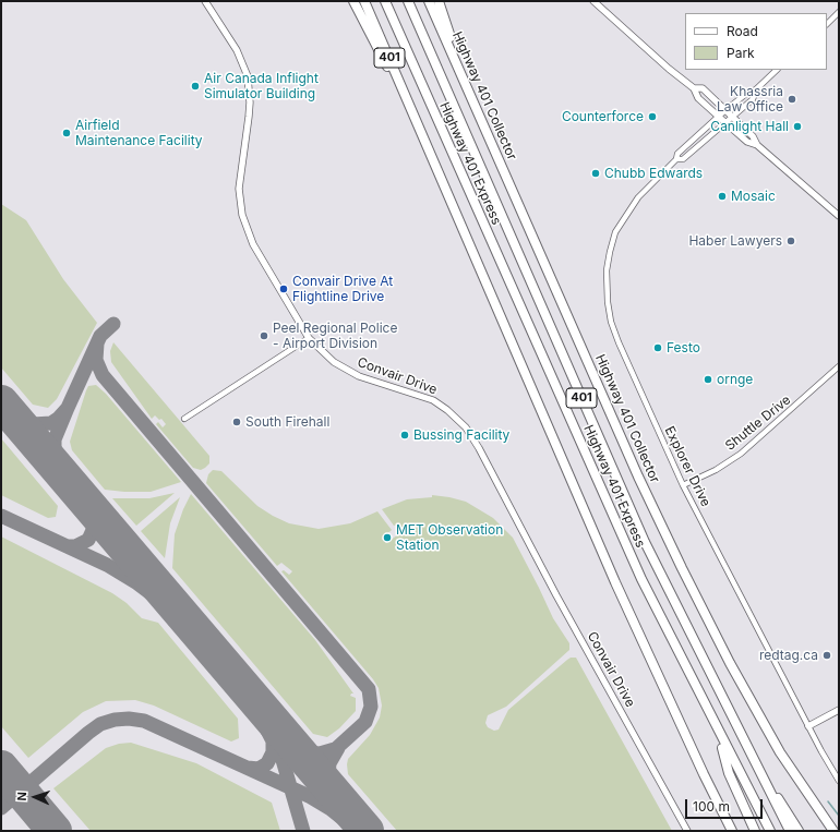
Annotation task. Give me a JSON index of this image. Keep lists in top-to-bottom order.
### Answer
{
  "streets": {
    "highway": ["401", "Highway 401 Collector", "Highway 401 Express"],
    "street": ["Convair Drive", "Shuttle Drive", "Explorer Drive"]
  },
  "crossings": [
    ["Shuttle Drive", "Explorer Drive"]
  ],
  "places": [
    "Air Canada Inflight Simulator Building",
    "Khassria Law Office",
    "Counterforce",
    "Canlight Hall",
    "Airfield Maintenance Facility",
    "Chubb Edwards",
    "Mosaic",
    "Haber Lawyers",
    "Convair Drive At Flightline Drive",
    "Peel Regional Police - Airport Division",
    "Festo",
    "ornge",
    "South Firehall",
    "Bussing Facility",
    "MET Observation Station",
    "redtag.ca"
  ],
  "legend": ["Road", "Park"],
  "scale_bar": "100 m",
  "north": "left"
}
